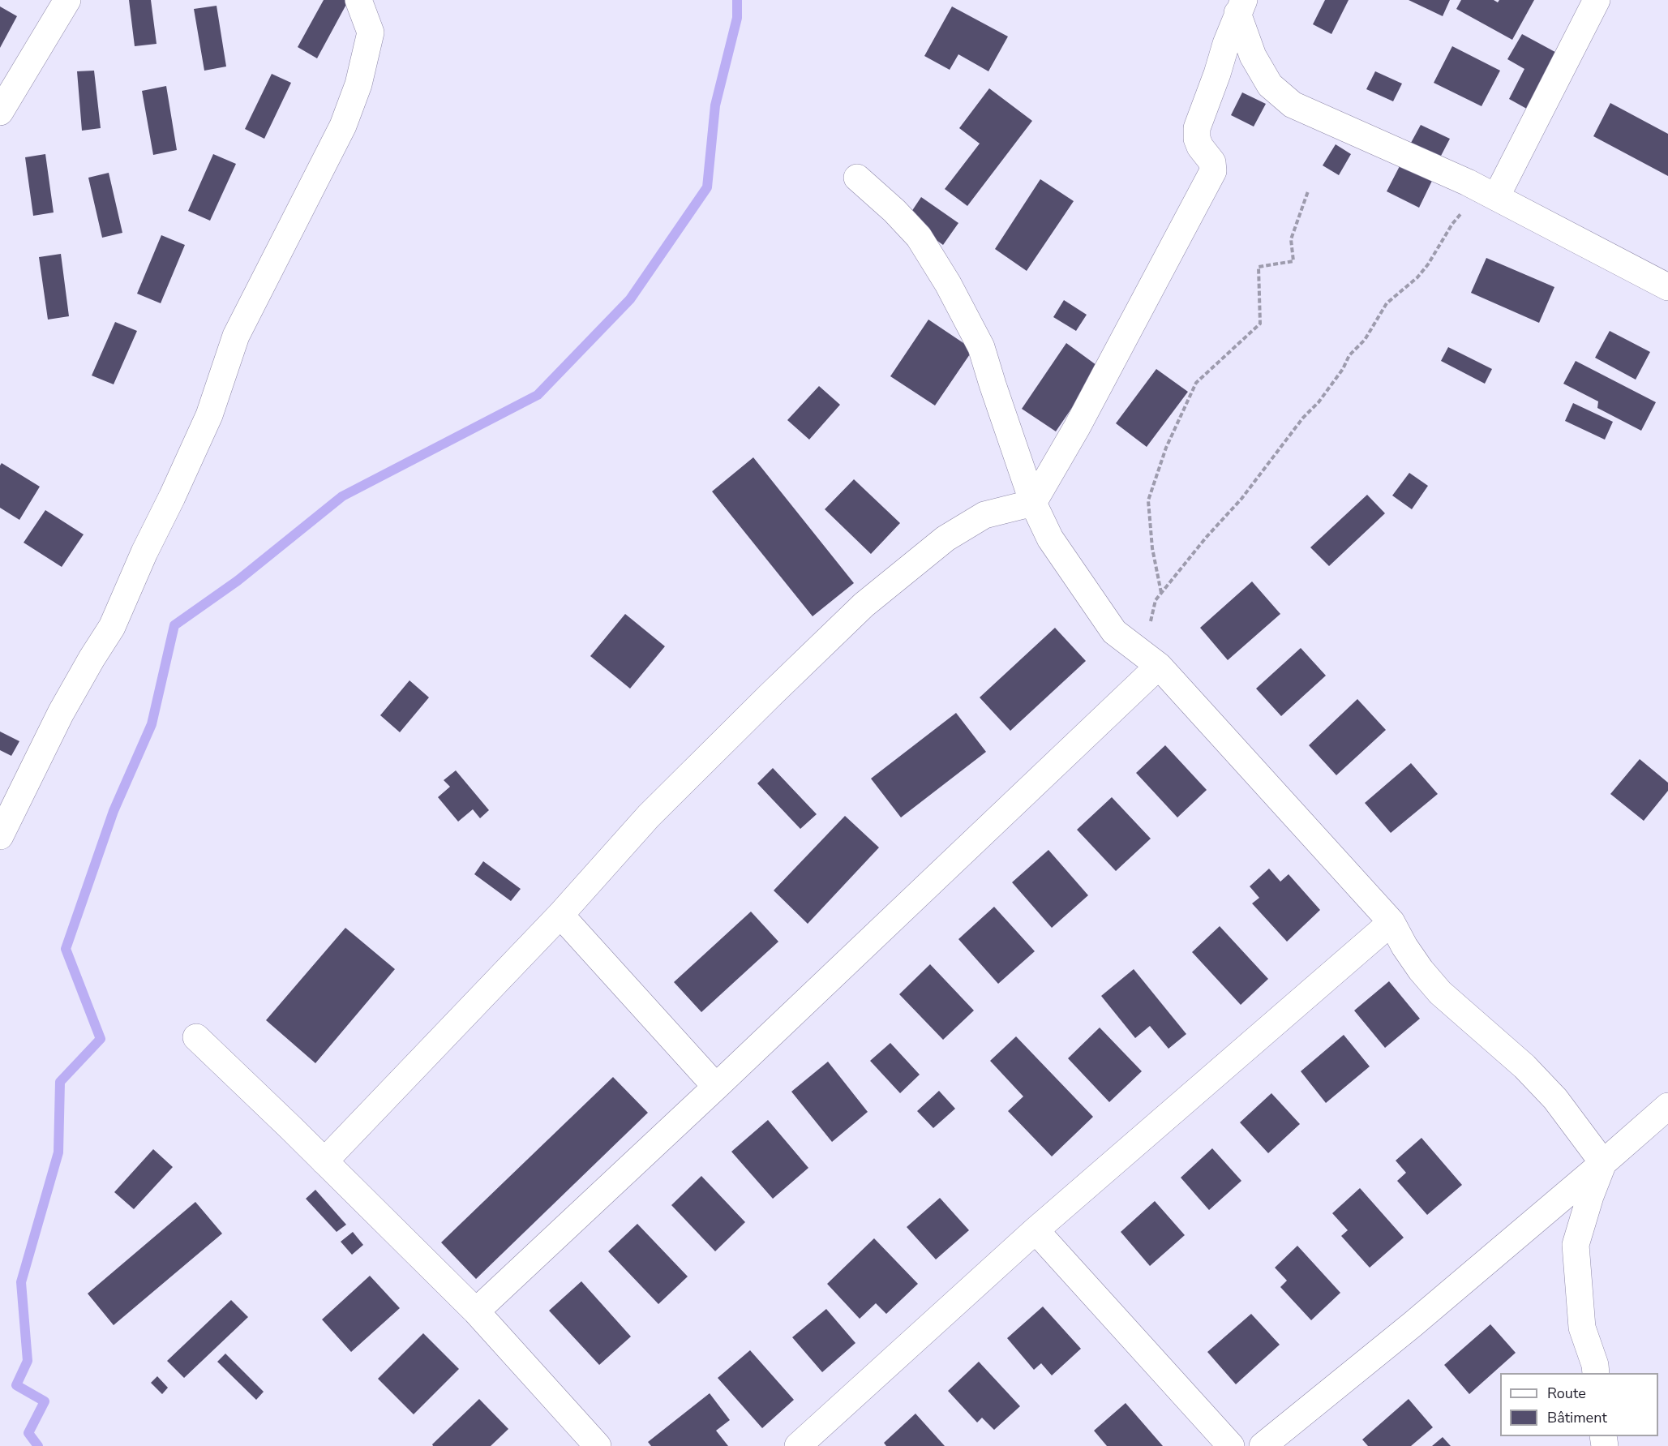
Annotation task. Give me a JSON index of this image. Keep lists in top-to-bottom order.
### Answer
{
  "legend": ["Route", "Bâtiment"]
}
